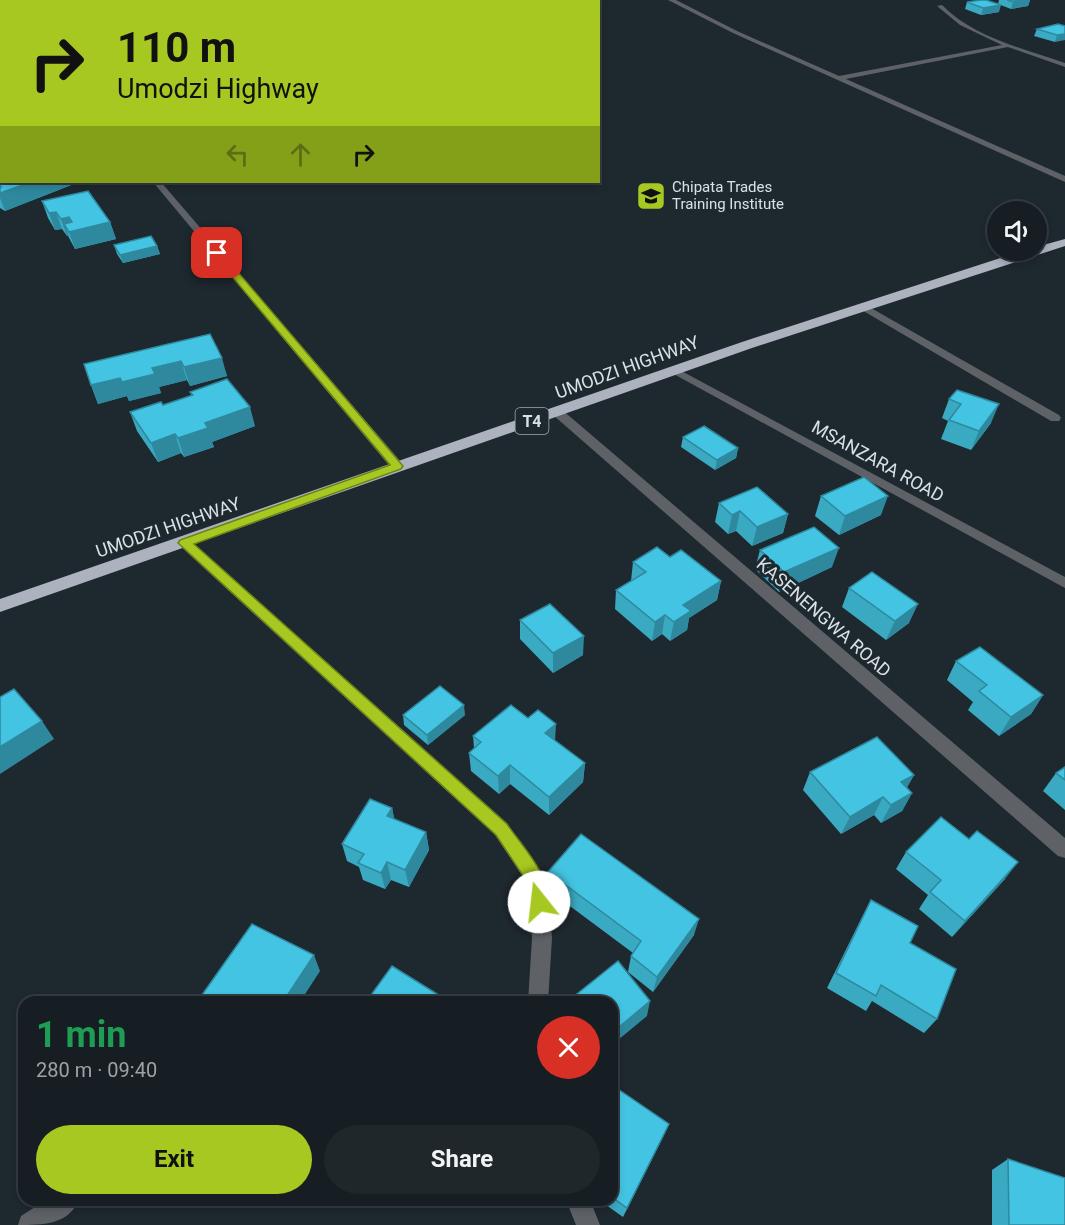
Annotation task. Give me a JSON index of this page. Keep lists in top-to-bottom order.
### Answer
{
  "streets": {
    "highway": ["UMODZI HIGHWAY", "T4"],
    "street": ["MSANZARA ROAD", "KASENENGWA ROAD"]
  },
  "crossings": [
    ["UMODZI HIGHWAY", "MSANZARA ROAD"],
    ["UMODZI HIGHWAY", "KASENENGWA ROAD"]
  ],
  "places": {
    "school or university": ["Chipata Trades Training Institute"]
  },
  "page": {
    "turn": ["110 m", "Umodzi Highway"],
    "heading": ["1 min", "280 m · 09:40"],
    "buttons": ["Exit", "Share"]
  }
}
